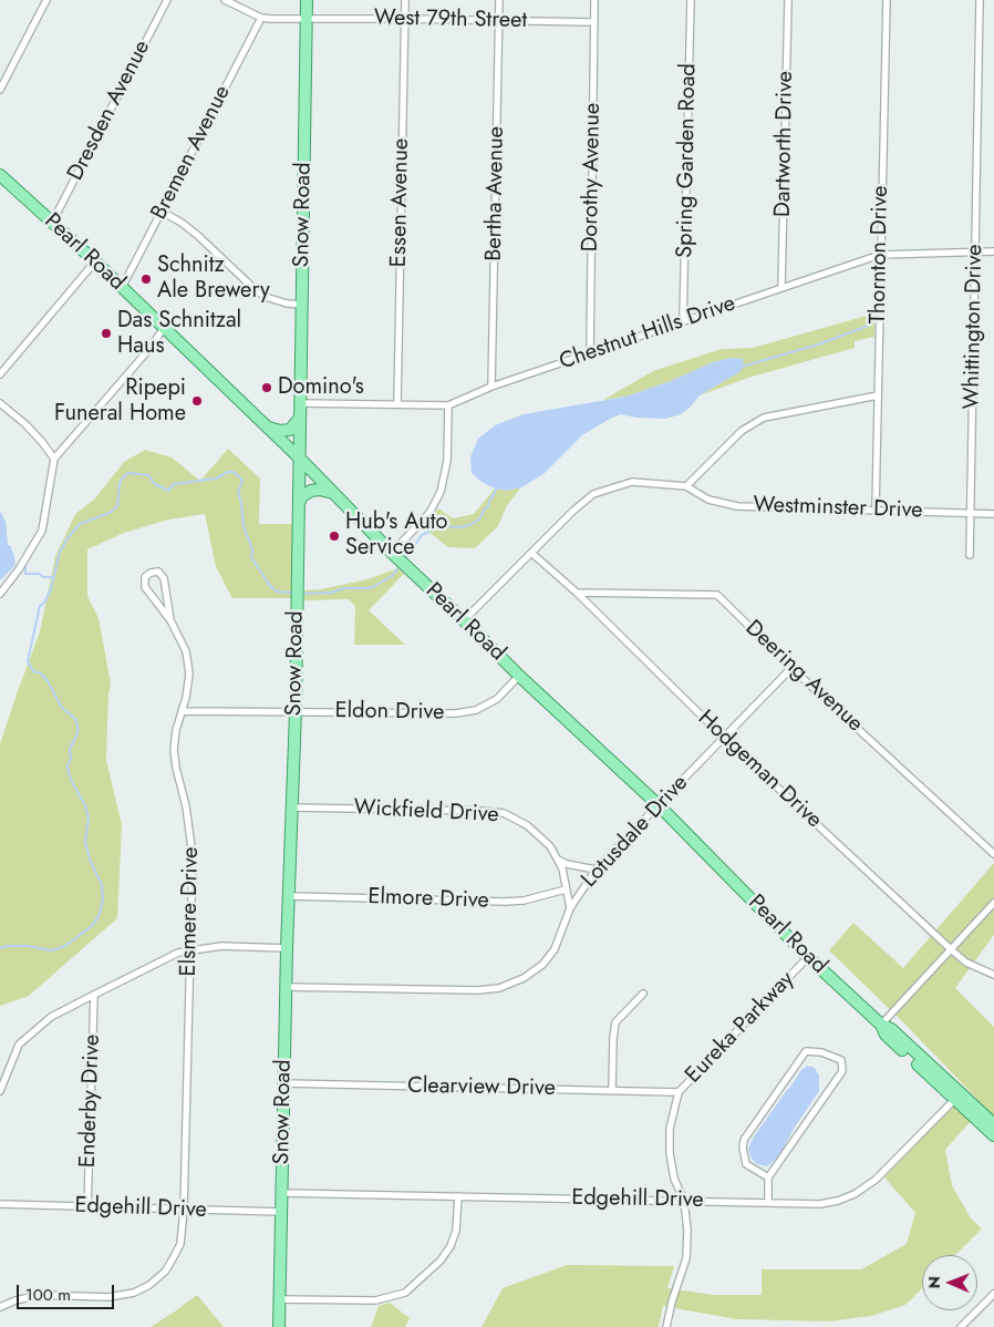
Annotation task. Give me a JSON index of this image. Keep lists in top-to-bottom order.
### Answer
{
  "streets": {
    "main road": ["Snow Road", "Pearl Road"],
    "street": [
      "West 79th Street",
      "Dresden Avenue",
      "Dartworth Drive",
      "Bremen Avenue",
      "Spring Garden Road",
      "Dorothy Avenue",
      "Bertha Avenue",
      "Essen Avenue",
      "Thornton Drive",
      "Whittington Drive",
      "Chestnut Hills Drive",
      "Westminster Drive",
      "Deering Avenue",
      "Eldon Drive",
      "Hodgeman Drive",
      "Wickfield Drive",
      "Lotusdale Drive",
      "Elmore Drive",
      "Elsmere Drive",
      "Eureka Parkway",
      "Clearview Drive",
      "Enderby Drive",
      "Edgehill Drive"
    ]
  },
  "crossings": [
    ["West 79th Street", "Bremen Avenue"],
    ["West 79th Street", "Dorothy Avenue"],
    ["West 79th Street", "Bertha Avenue"],
    ["West 79th Street", "Essen Avenue"],
    ["West 79th Street", "Snow Road"],
    ["Dresden Avenue", "Pearl Road"],
    ["Dartworth Drive", "Chestnut Hills Drive"],
    ["Bremen Avenue", "Pearl Road"],
    ["Spring Garden Road", "Chestnut Hills Drive"],
    ["Dorothy Avenue", "Chestnut Hills Drive"],
    ["Bertha Avenue", "Chestnut Hills Drive"],
    ["Essen Avenue", "Chestnut Hills Drive"],
    ["Snow Road", "Pearl Road"],
    ["Snow Road", "Chestnut Hills Drive"],
    ["Snow Road", "Eldon Drive"],
    ["Snow Road", "Wickfield Drive"],
    ["Snow Road", "Lotusdale Drive"],
    ["Snow Road", "Elmore Drive"],
    ["Snow Road", "Clearview Drive"],
    ["Snow Road", "Edgehill Drive"],
    ["Pearl Road", "Eldon Drive"],
    ["Pearl Road", "Lotusdale Drive"],
    ["Pearl Road", "Eureka Parkway"],
    ["Pearl Road", "Edgehill Drive"],
    ["Thornton Drive", "Chestnut Hills Drive"],
    ["Thornton Drive", "Westminster Drive"],
    ["Whittington Drive", "Chestnut Hills Drive"],
    ["Whittington Drive", "Westminster Drive"],
    ["Deering Avenue", "Hodgeman Drive"],
    ["Deering Avenue", "Lotusdale Drive"],
    ["Eldon Drive", "Elsmere Drive"],
    ["Hodgeman Drive", "Lotusdale Drive"],
    ["Wickfield Drive", "Lotusdale Drive"],
    ["Wickfield Drive", "Elmore Drive"],
    ["Elsmere Drive", "Edgehill Drive"],
    ["Eureka Parkway", "Clearview Drive"],
    ["Eureka Parkway", "Edgehill Drive"],
    ["Enderby Drive", "Edgehill Drive"]
  ],
  "places": [
    "Schnitz Ale Brewery",
    "Das Schnitzal Haus",
    "Domino's",
    "Ripepi Funeral Home",
    "Hub's Auto Service"
  ],
  "scale_bar": "100 m",
  "north": "left"
}
